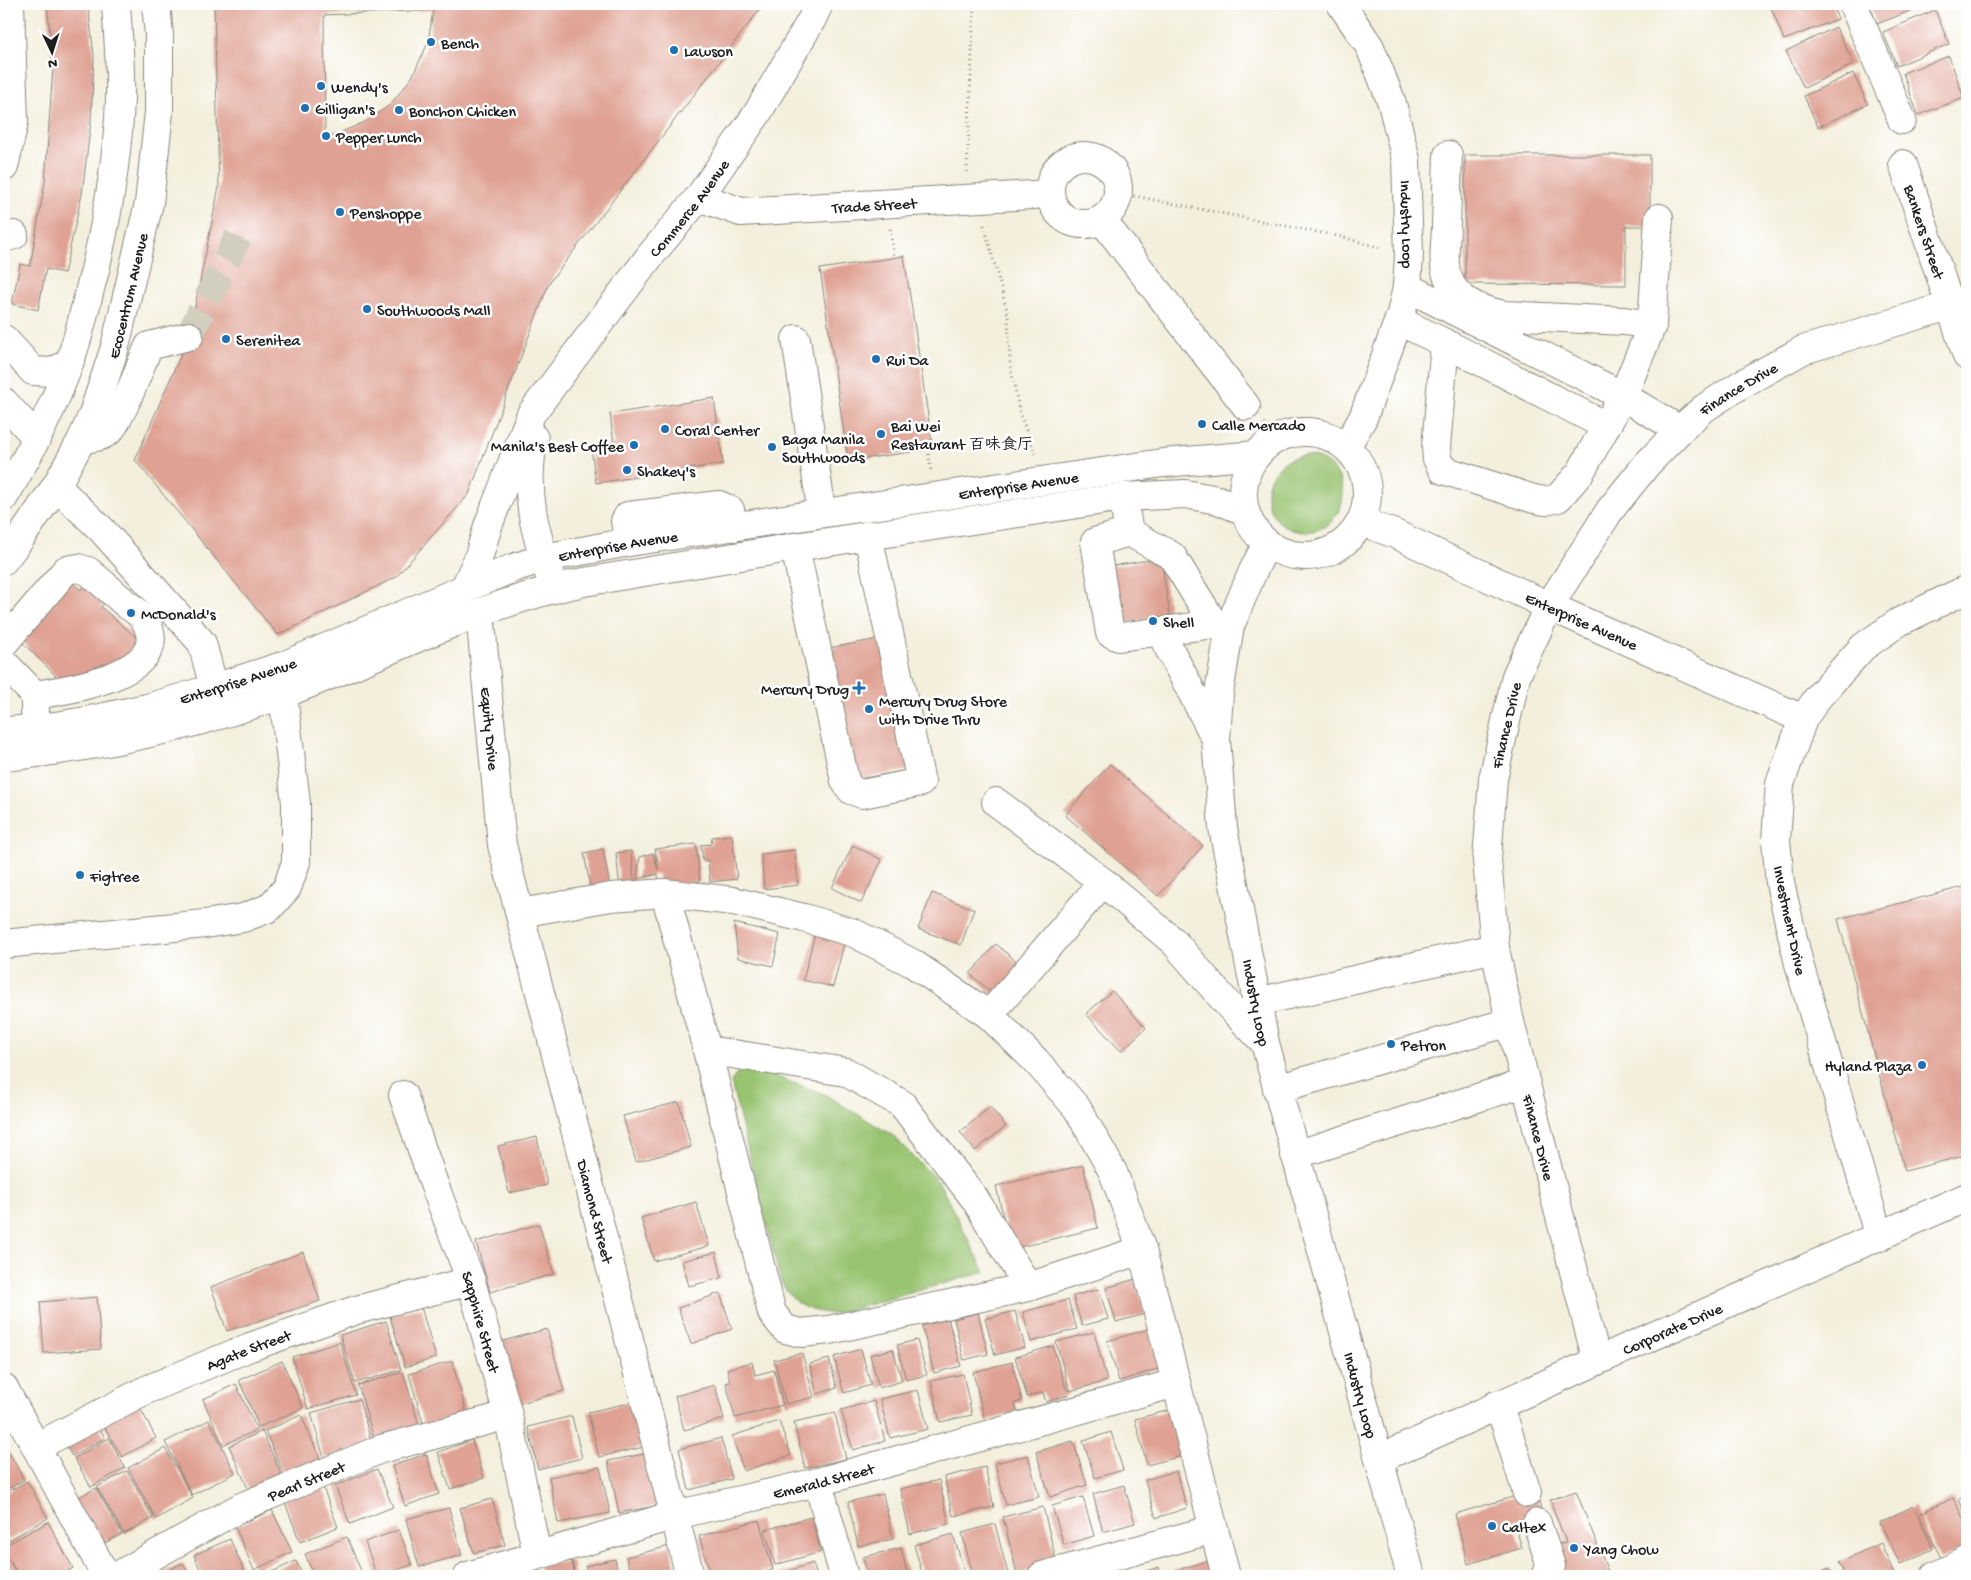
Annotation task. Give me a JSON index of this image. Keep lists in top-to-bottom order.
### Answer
{
  "streets": {
    "street": [
      "Trade Street",
      "Commerce Avenue",
      "Industry Loop",
      "Bankers Street",
      "Ecocentrum Avenue",
      "Finance Drive",
      "Enterprise Avenue",
      "Equity Drive",
      "Investment Drive",
      "Diamond Street",
      "Sapphire Street",
      "Corporate Drive",
      "Agate Street",
      "Pearl Street",
      "Emerald Street"
    ]
  },
  "crossings": [
    ["Trade Street", "Commerce Avenue"],
    ["Commerce Avenue", "Enterprise Avenue"],
    ["Industry Loop", "Enterprise Avenue"],
    ["Industry Loop", "Corporate Drive"],
    ["Bankers Street", "Finance Drive"],
    ["Finance Drive", "Enterprise Avenue"],
    ["Finance Drive", "Corporate Drive"],
    ["Enterprise Avenue", "Equity Drive"],
    ["Enterprise Avenue", "Investment Drive"],
    ["Equity Drive", "Diamond Street"],
    ["Investment Drive", "Corporate Drive"],
    ["Diamond Street", "Emerald Street"],
    ["Sapphire Street", "Agate Street"],
    ["Sapphire Street", "Pearl Street"],
    ["Sapphire Street", "Emerald Street"]
  ],
  "places": {
    "other": [
      "Bench",
      "Lawson",
      "Wendy's",
      "Gilligan's",
      "Bonchon Chicken",
      "Pepper Lunch",
      "Penshoppe",
      "Southwoods Mall",
      "Serenitea",
      "Rui Da",
      "Calle Mercado",
      "Coral Center",
      "Bai Wei Restaurant 百味食厅",
      "Manila's Best Coffee",
      "Baga Manila Southwoods",
      "Shakey's",
      "McDonald's",
      "Shell",
      "Mercury Drug Store with Drive Thru",
      "Figtree",
      "Petron",
      "Hyland Plaza",
      "Caltex",
      "Yang Chow"
    ],
    "health": ["Mercury Drug"]
  },
  "north": "bottom"
}
